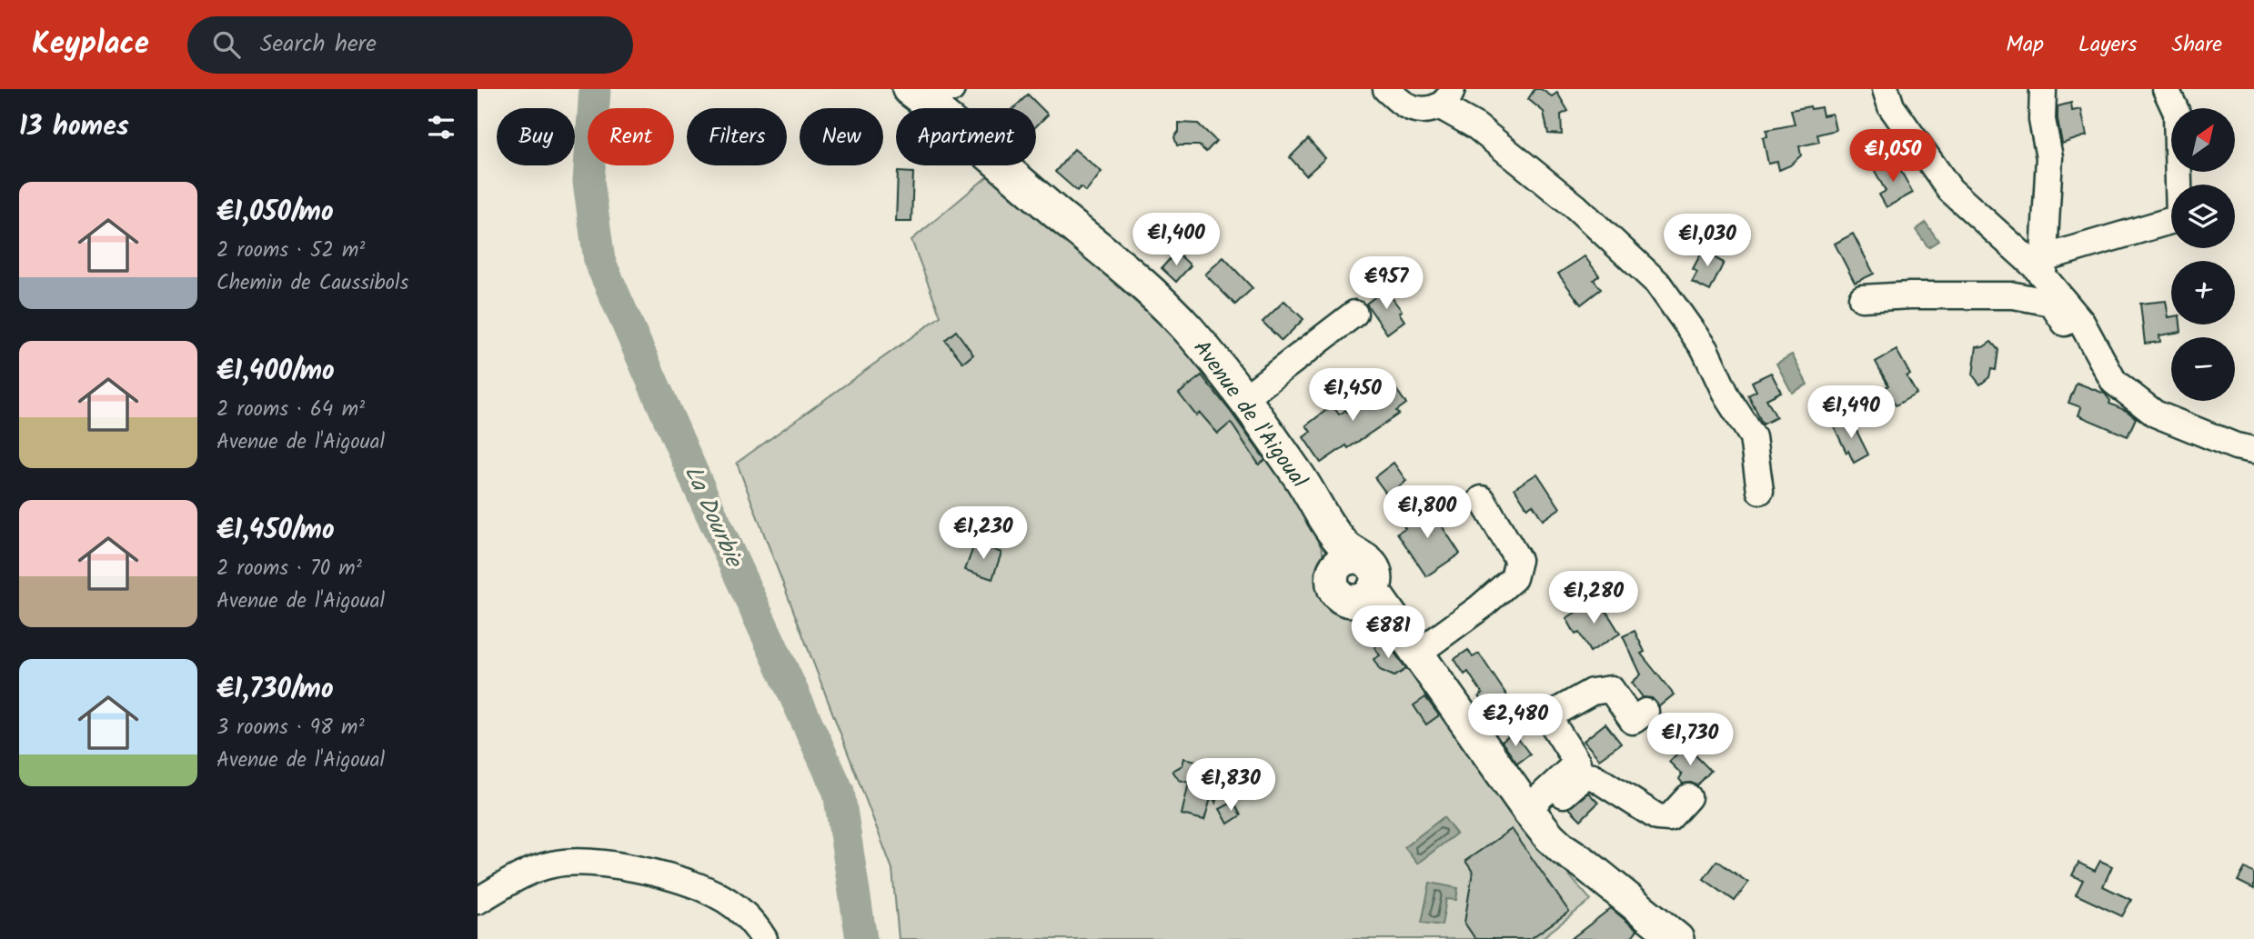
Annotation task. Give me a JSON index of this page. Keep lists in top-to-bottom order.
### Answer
{
  "streets": {
    "main road": ["Avenue de l'Aigoual"]
  },
  "water": ["La Dourbie"],
  "north": "top right",
  "page": {
    "header": "Keyplace",
    "search": "Search here",
    "nav": ["Map", "Layers", "Share"],
    "heading": "13 homes",
    "map_buttons": ["+", "−"],
    "chip": [
      "Buy",
      "Rent",
      "Filters",
      "New",
      "Apartment"
    ],
    "price": [
      "€1,050",
      "€1,400",
      "€1,030",
      "€957",
      "€1,450",
      "€1,490",
      "€1,800",
      "€1,230",
      "€1,280",
      "€881",
      "€2,480",
      "€1,730",
      "€1,830"
    ],
    "list": [
      {
        "name": "€1,050/mo",
        "note": "2 rooms · 52 m² · Chemin de Caussibols"
      },
      {
        "name": "€1,400/mo",
        "note": "2 rooms · 64 m² · Avenue de l'Aigoual"
      },
      {
        "name": "€1,450/mo",
        "note": "2 rooms · 70 m² · Avenue de l'Aigoual"
      },
      {
        "name": "€1,730/mo",
        "note": "3 rooms · 98 m² · Avenue de l'Aigoual"
      }
    ]
  }
}
